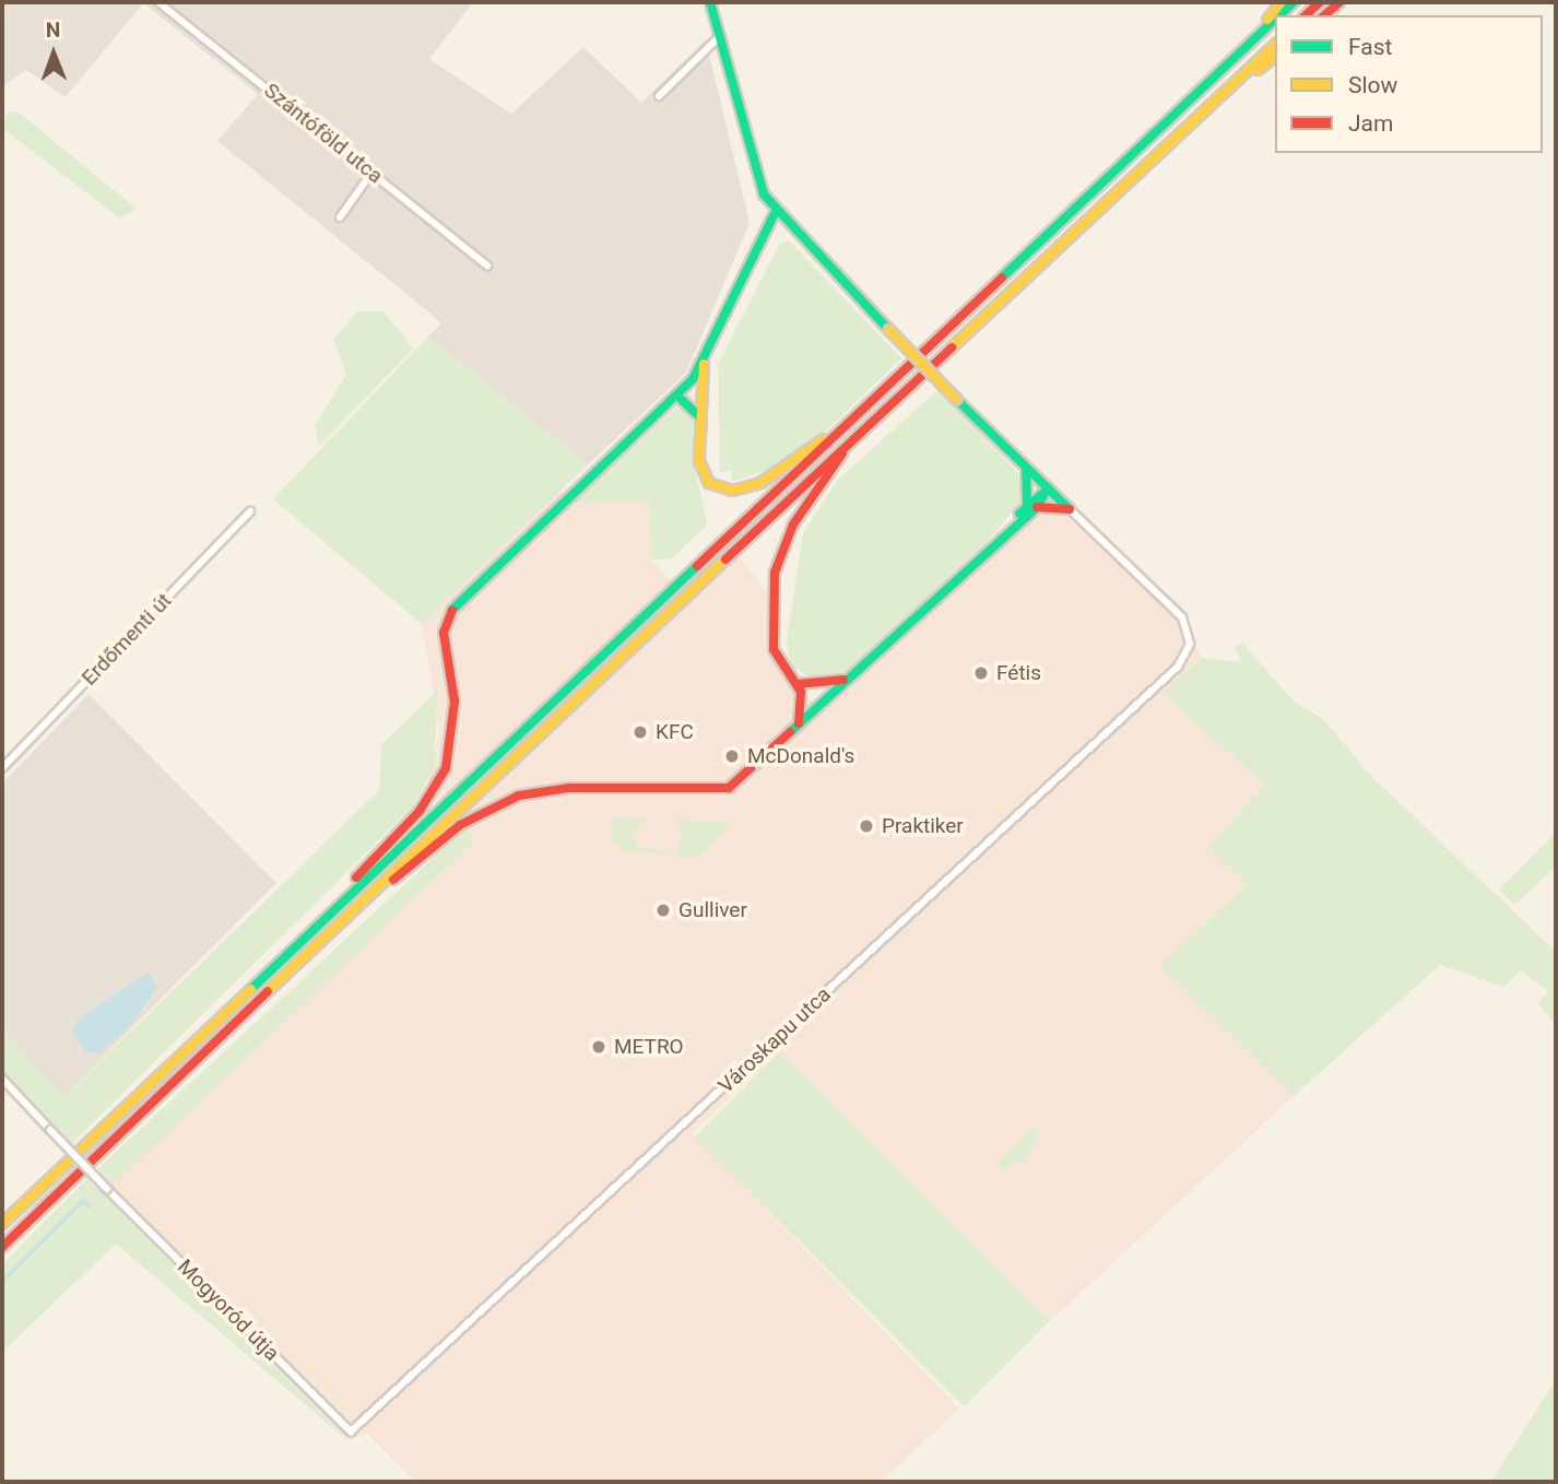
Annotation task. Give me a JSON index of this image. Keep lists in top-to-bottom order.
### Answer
{
  "streets": {
    "street": [
      "Szántóföld utca",
      "Erdőmenti út",
      "Városkapu utca",
      "Mogyoród útja"
    ]
  },
  "crossings": [
    ["Városkapu utca", "Mogyoród útja"]
  ],
  "places": [
    "Fétis",
    "KFC",
    "McDonald's",
    "Praktiker",
    "Gulliver",
    "METRO"
  ],
  "legend": ["Fast", "Slow", "Jam"],
  "north": "top"
}
